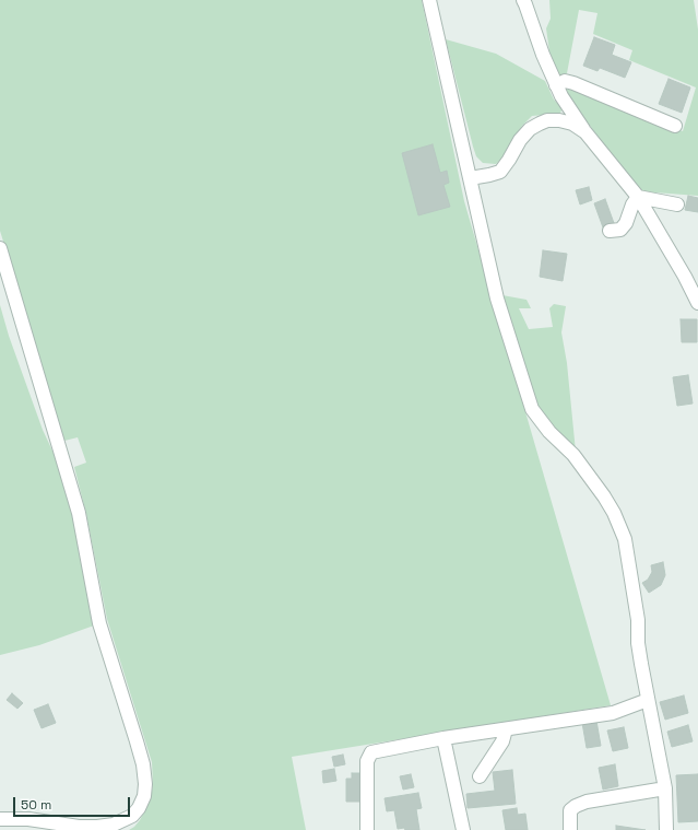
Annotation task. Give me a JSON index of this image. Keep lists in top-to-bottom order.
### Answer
{
  "scale_bar": "50 m"
}
